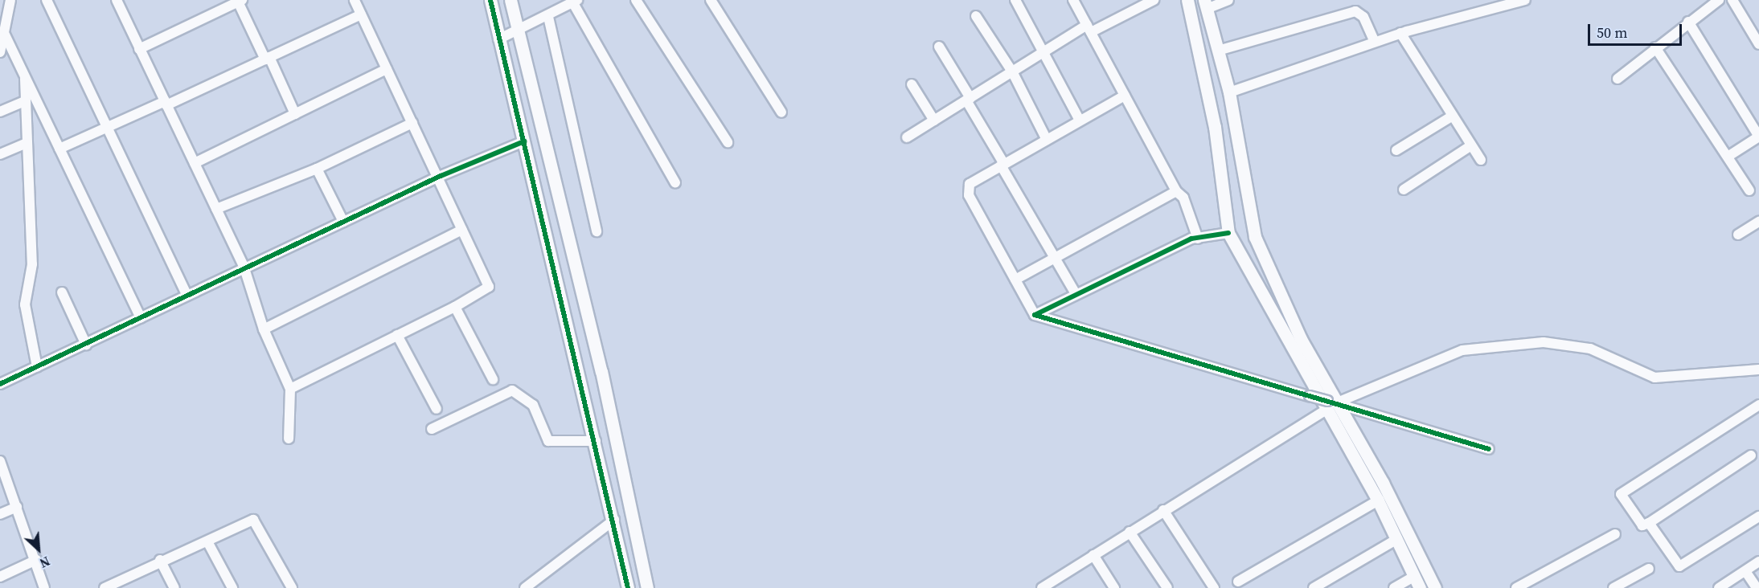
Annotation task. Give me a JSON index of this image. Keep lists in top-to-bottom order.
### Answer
{
  "scale_bar": "50 m",
  "north": "bottom right"
}
